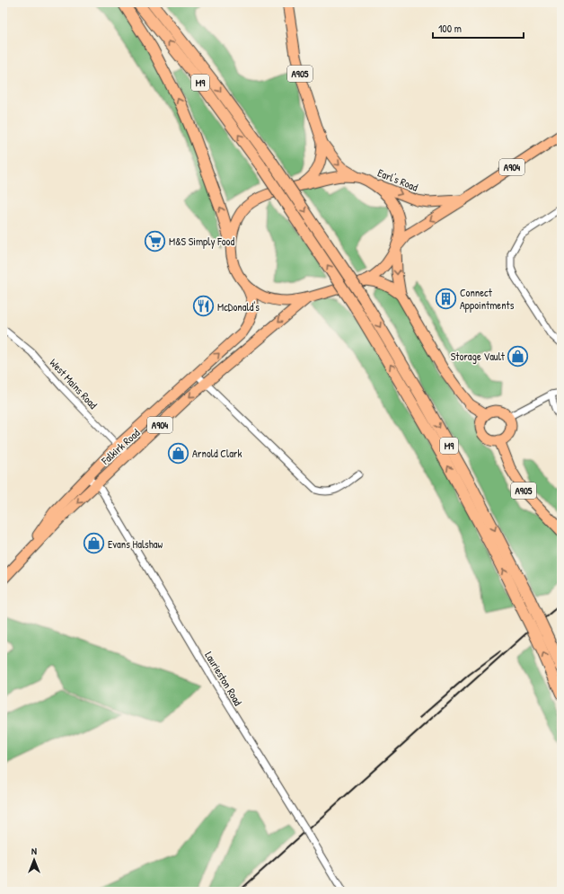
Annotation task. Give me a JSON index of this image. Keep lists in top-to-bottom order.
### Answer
{
  "streets": {
    "highway": ["M9"],
    "main road": [
      "A905",
      "A904",
      "Earl's Road",
      "Falkirk Road"
    ],
    "street": ["West Mains Road", "Laurieston Road"]
  },
  "crossings": [
    ["A905", "Earl's Road"],
    ["West Mains Road", "Falkirk Road"],
    ["Falkirk Road", "Laurieston Road"]
  ],
  "places": {
    "supermarket": ["M&S Simply Food"],
    "building": ["Connect Appointments"],
    "restaurant": ["McDonald's"],
    "shop": ["Storage Vault", "Arnold Clark", "Evans Halshaw"]
  },
  "scale_bar": "100 m",
  "north": "top"
}
